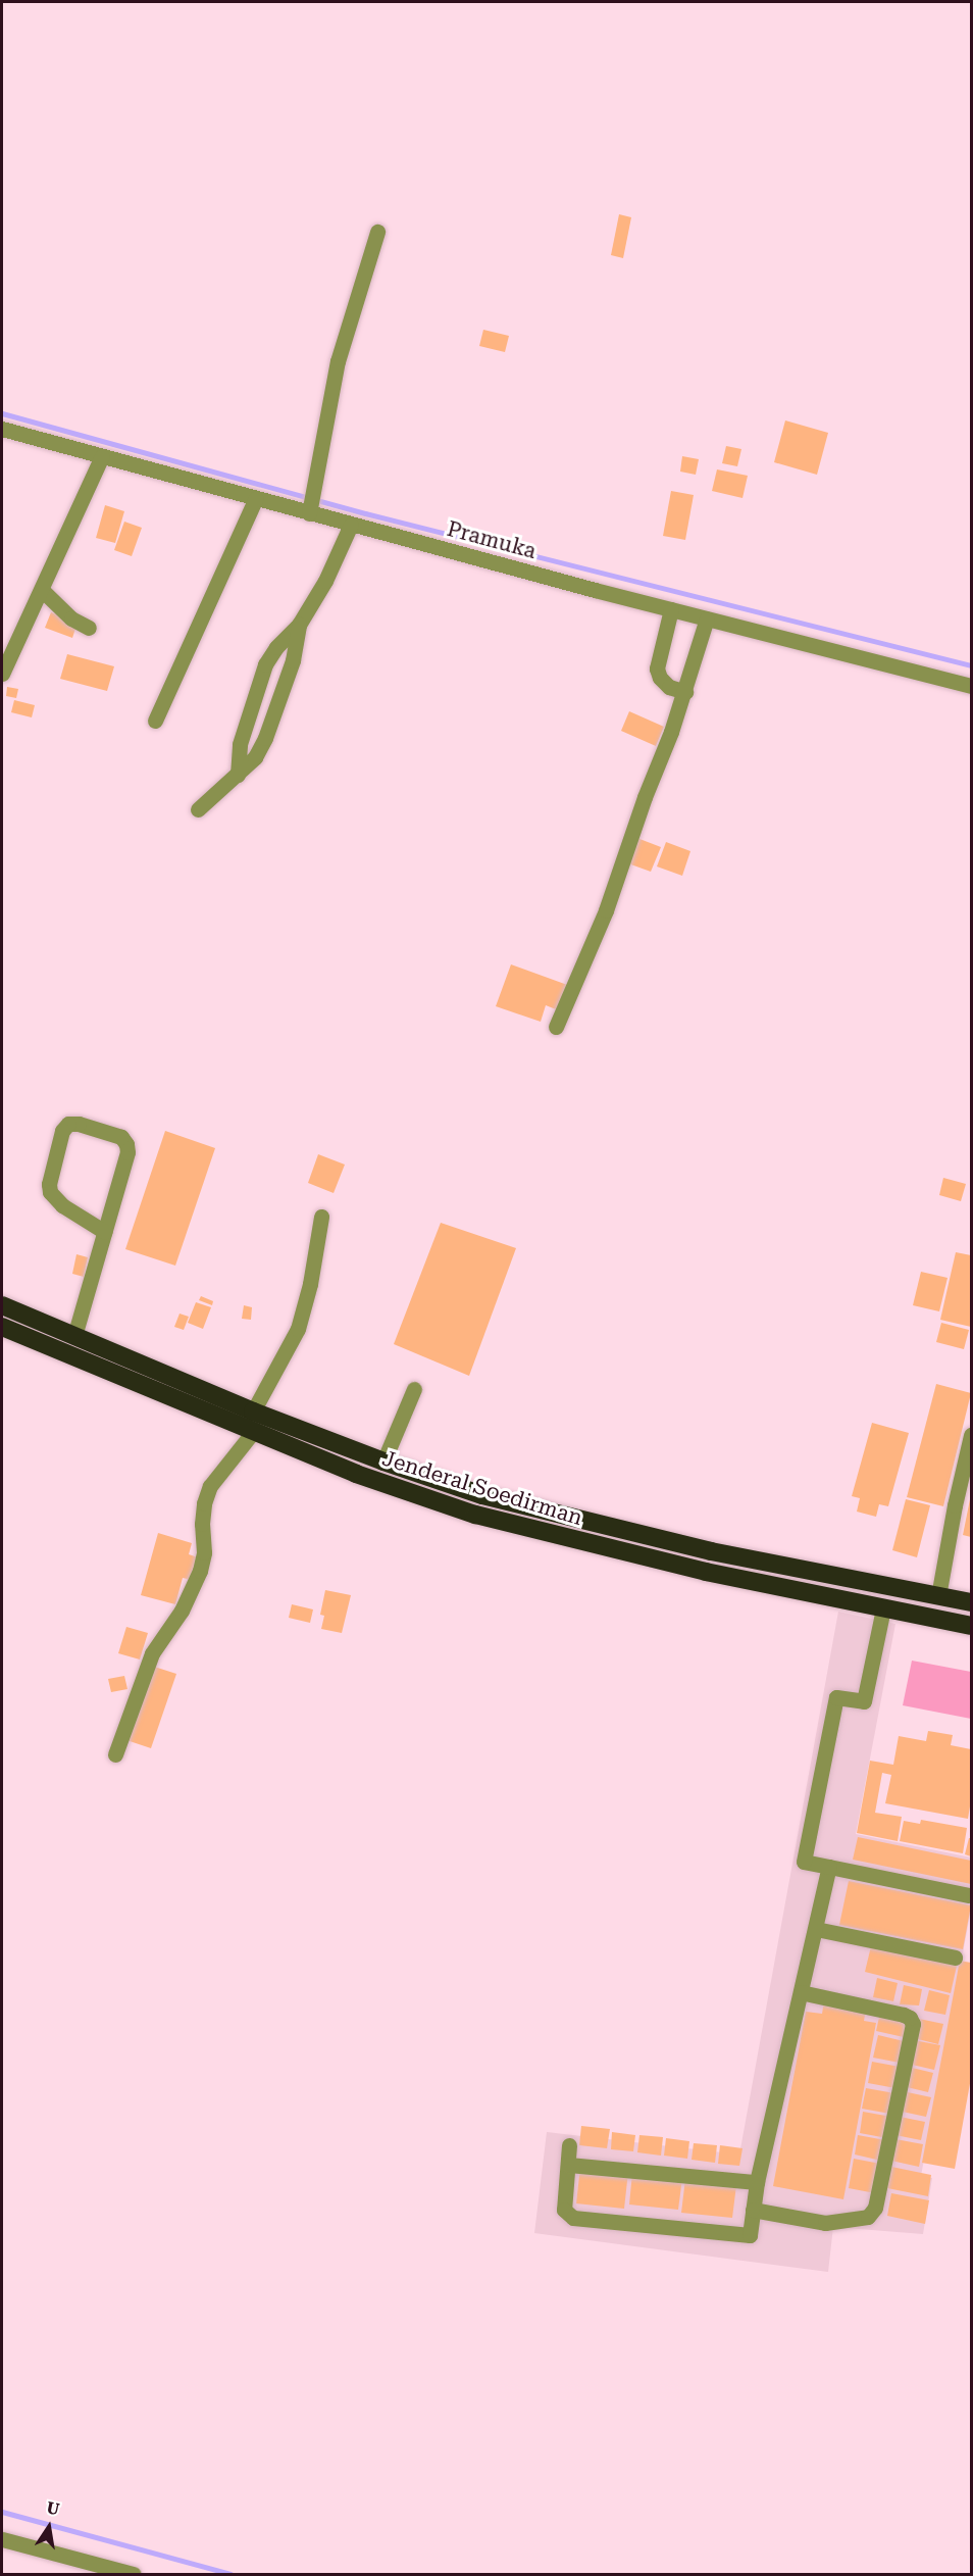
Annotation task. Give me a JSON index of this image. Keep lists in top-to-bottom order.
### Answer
{
  "streets": {
    "highway": ["Jenderal Soedirman"],
    "street": ["Pramuka"]
  },
  "north": "top"
}
